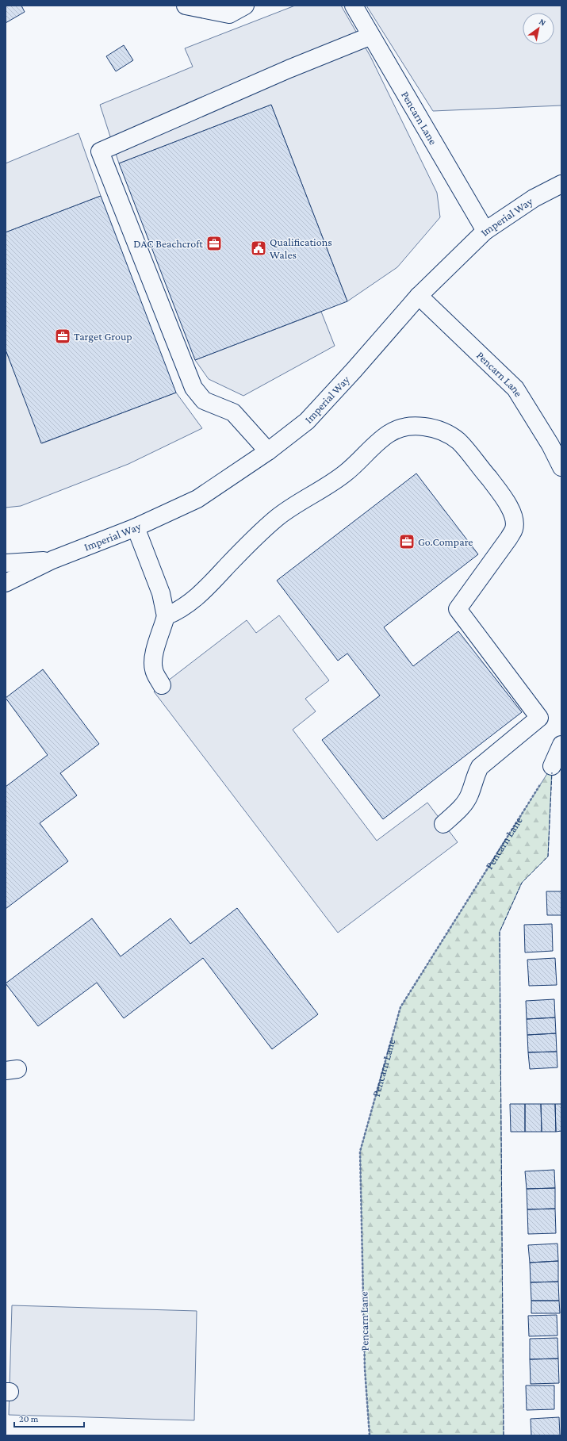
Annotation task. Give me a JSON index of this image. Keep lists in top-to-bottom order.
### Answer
{
  "streets": {
    "street": ["Pencarn Lane", "Imperial Way"]
  },
  "crossings": [
    ["Pencarn Lane", "Imperial Way"]
  ],
  "places": {
    "office": ["DAC Beachcroft", "Target Group", "Go.Compare"],
    "public building": ["Qualifications Wales"]
  },
  "scale_bar": "20 m",
  "north": "top right"
}
